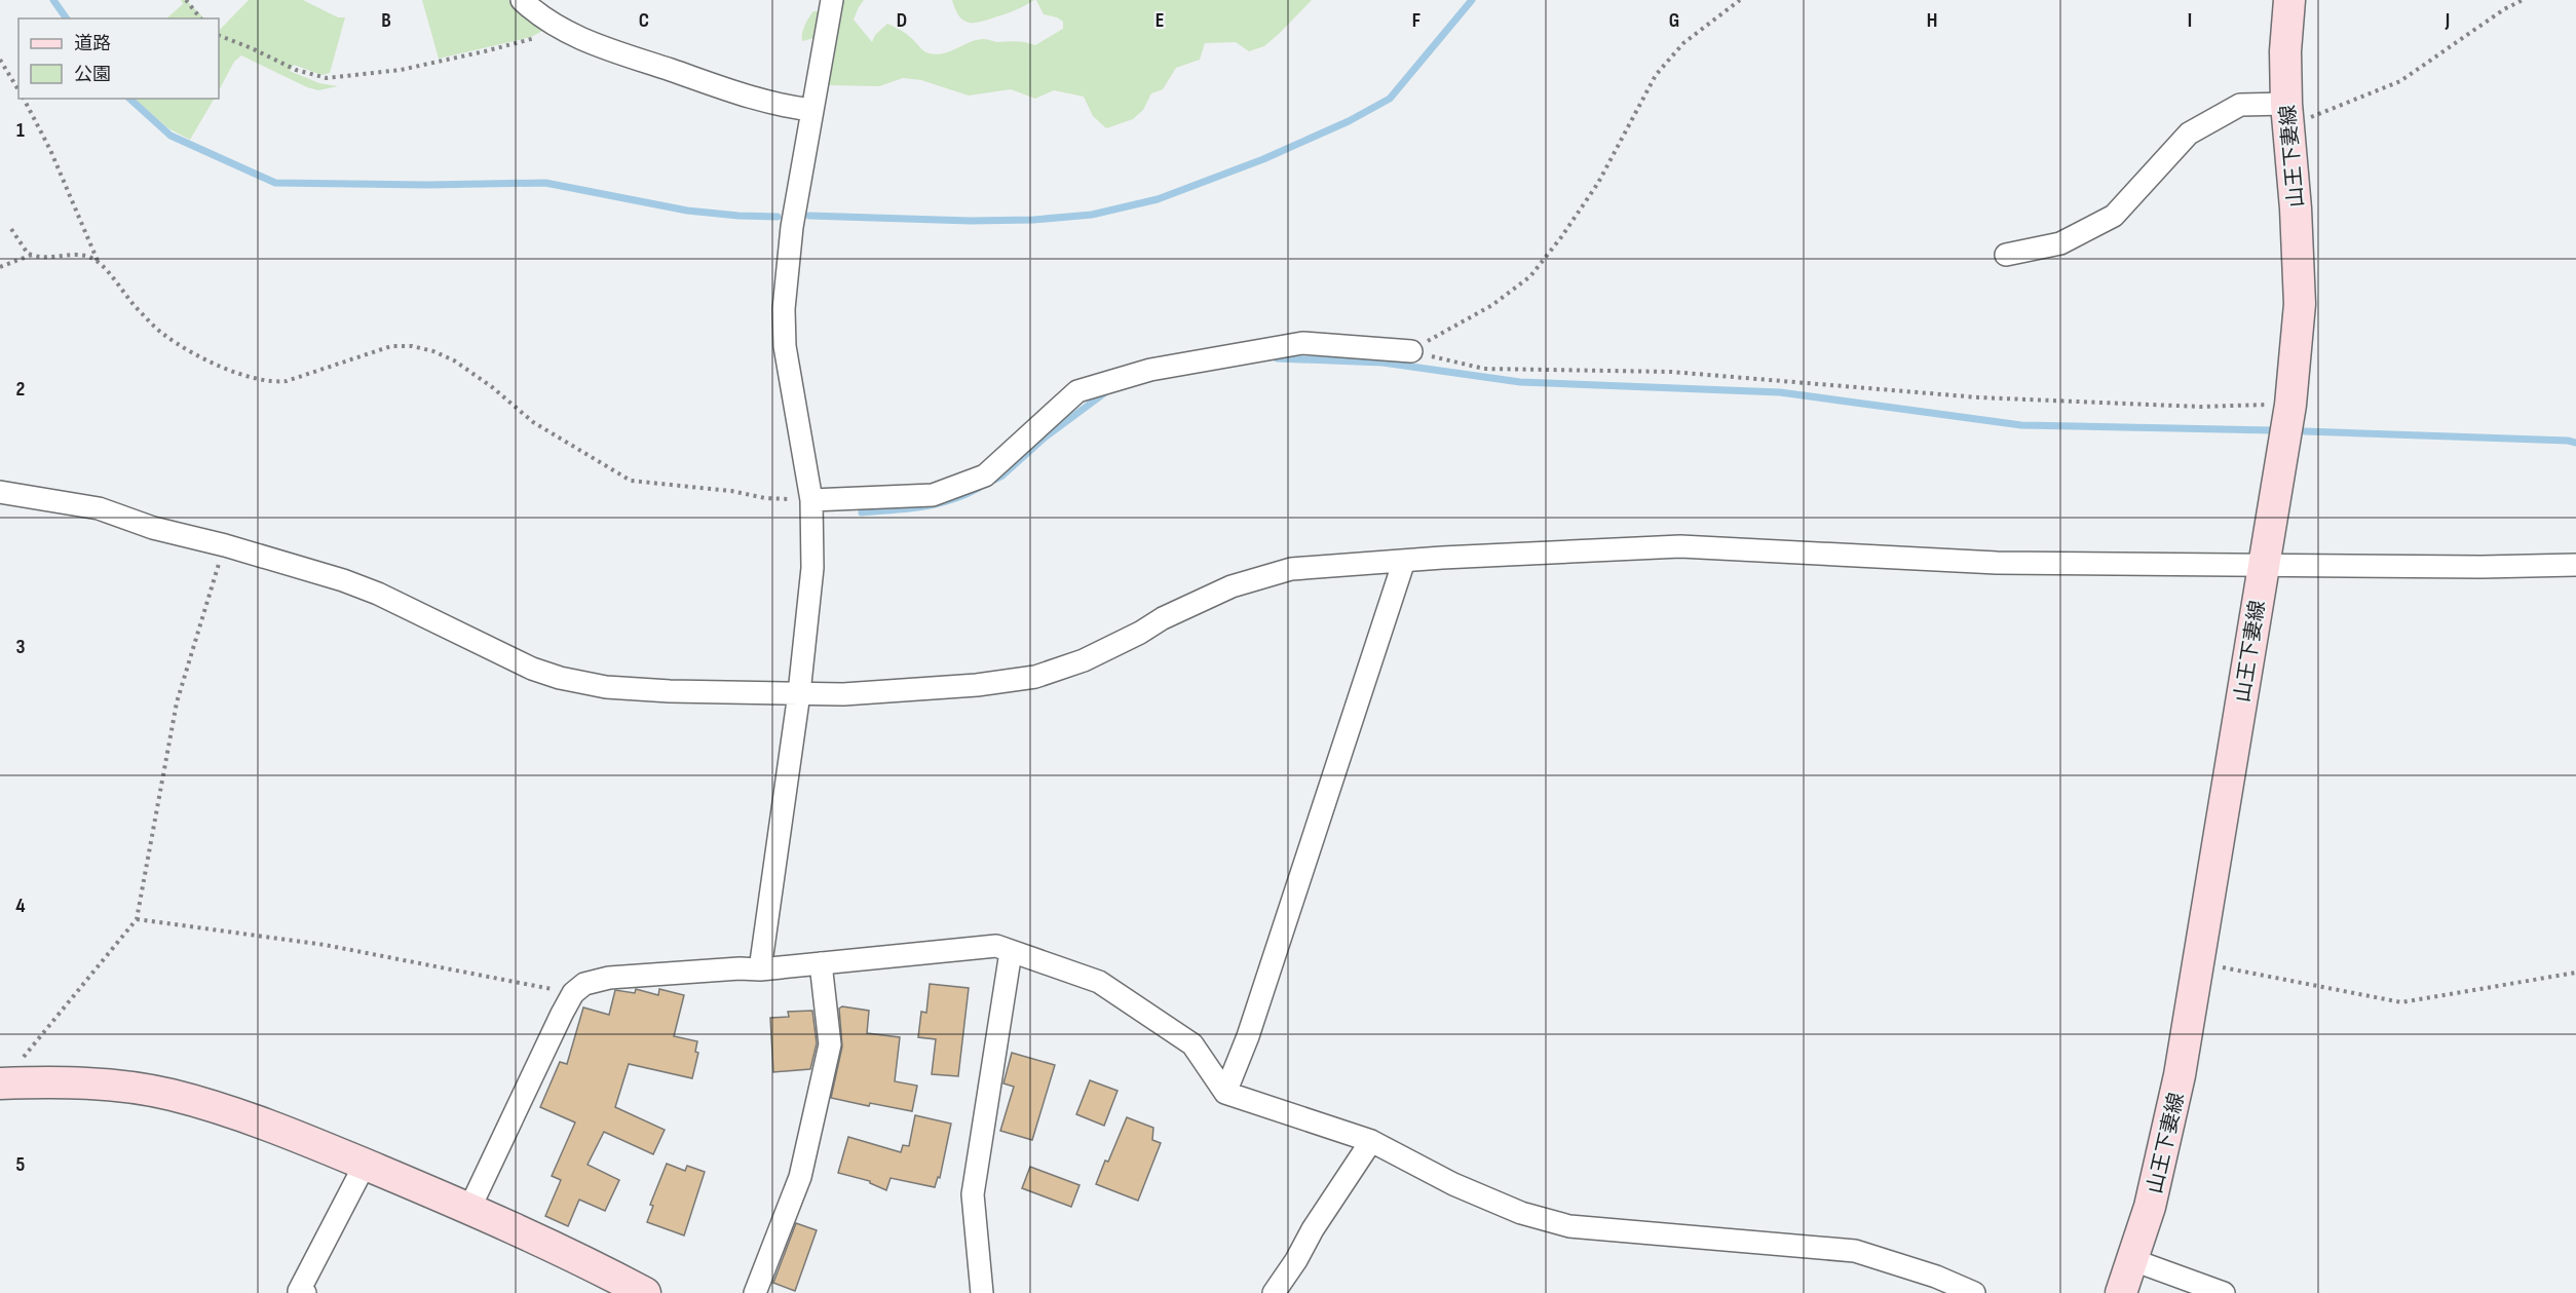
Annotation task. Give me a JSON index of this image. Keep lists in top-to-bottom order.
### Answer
{
  "streets": {
    "main road": ["山王下妻線"]
  },
  "legend": ["道路", "公園"],
  "grid": {
    "columns": [
      "B",
      "C",
      "D",
      "E",
      "F",
      "G",
      "H",
      "I",
      "J"
    ],
    "rows": [
      "1",
      "2",
      "3",
      "4",
      "5"
    ]
  }
}
